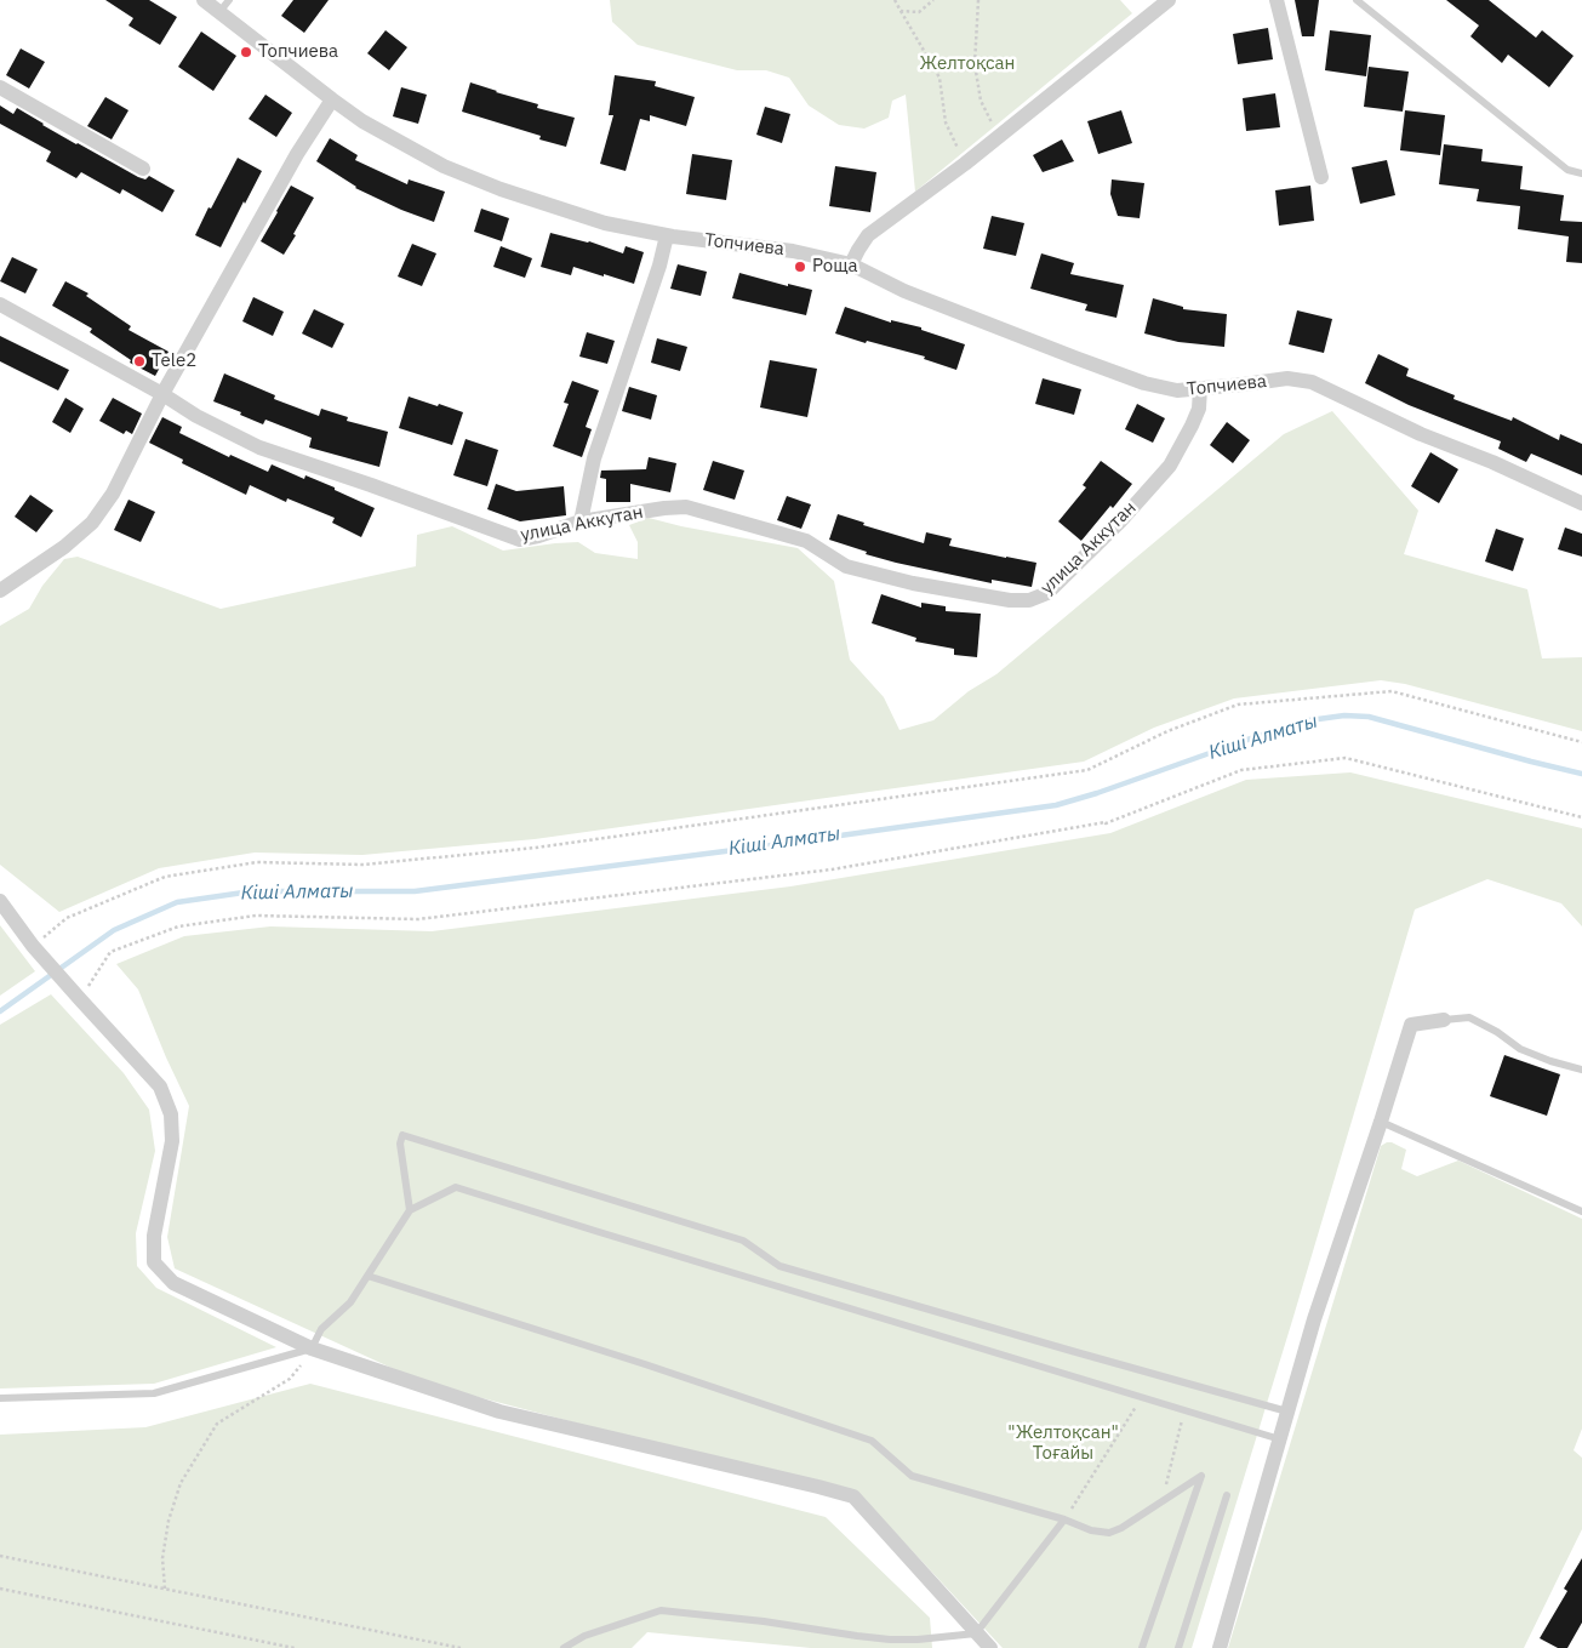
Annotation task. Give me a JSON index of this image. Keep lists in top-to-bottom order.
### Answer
{
  "streets": {
    "street": ["Топчиева", "улица Аккутан"]
  },
  "crossings": [
    ["Топчиева", "улица Аккутан"]
  ],
  "water": ["Кіші Алматы"],
  "parks": ["Желтоқсан", "\"Желтоқсан\" Тоғайы"],
  "places": ["Топчиева", "Роща", "Tele2"]
}
